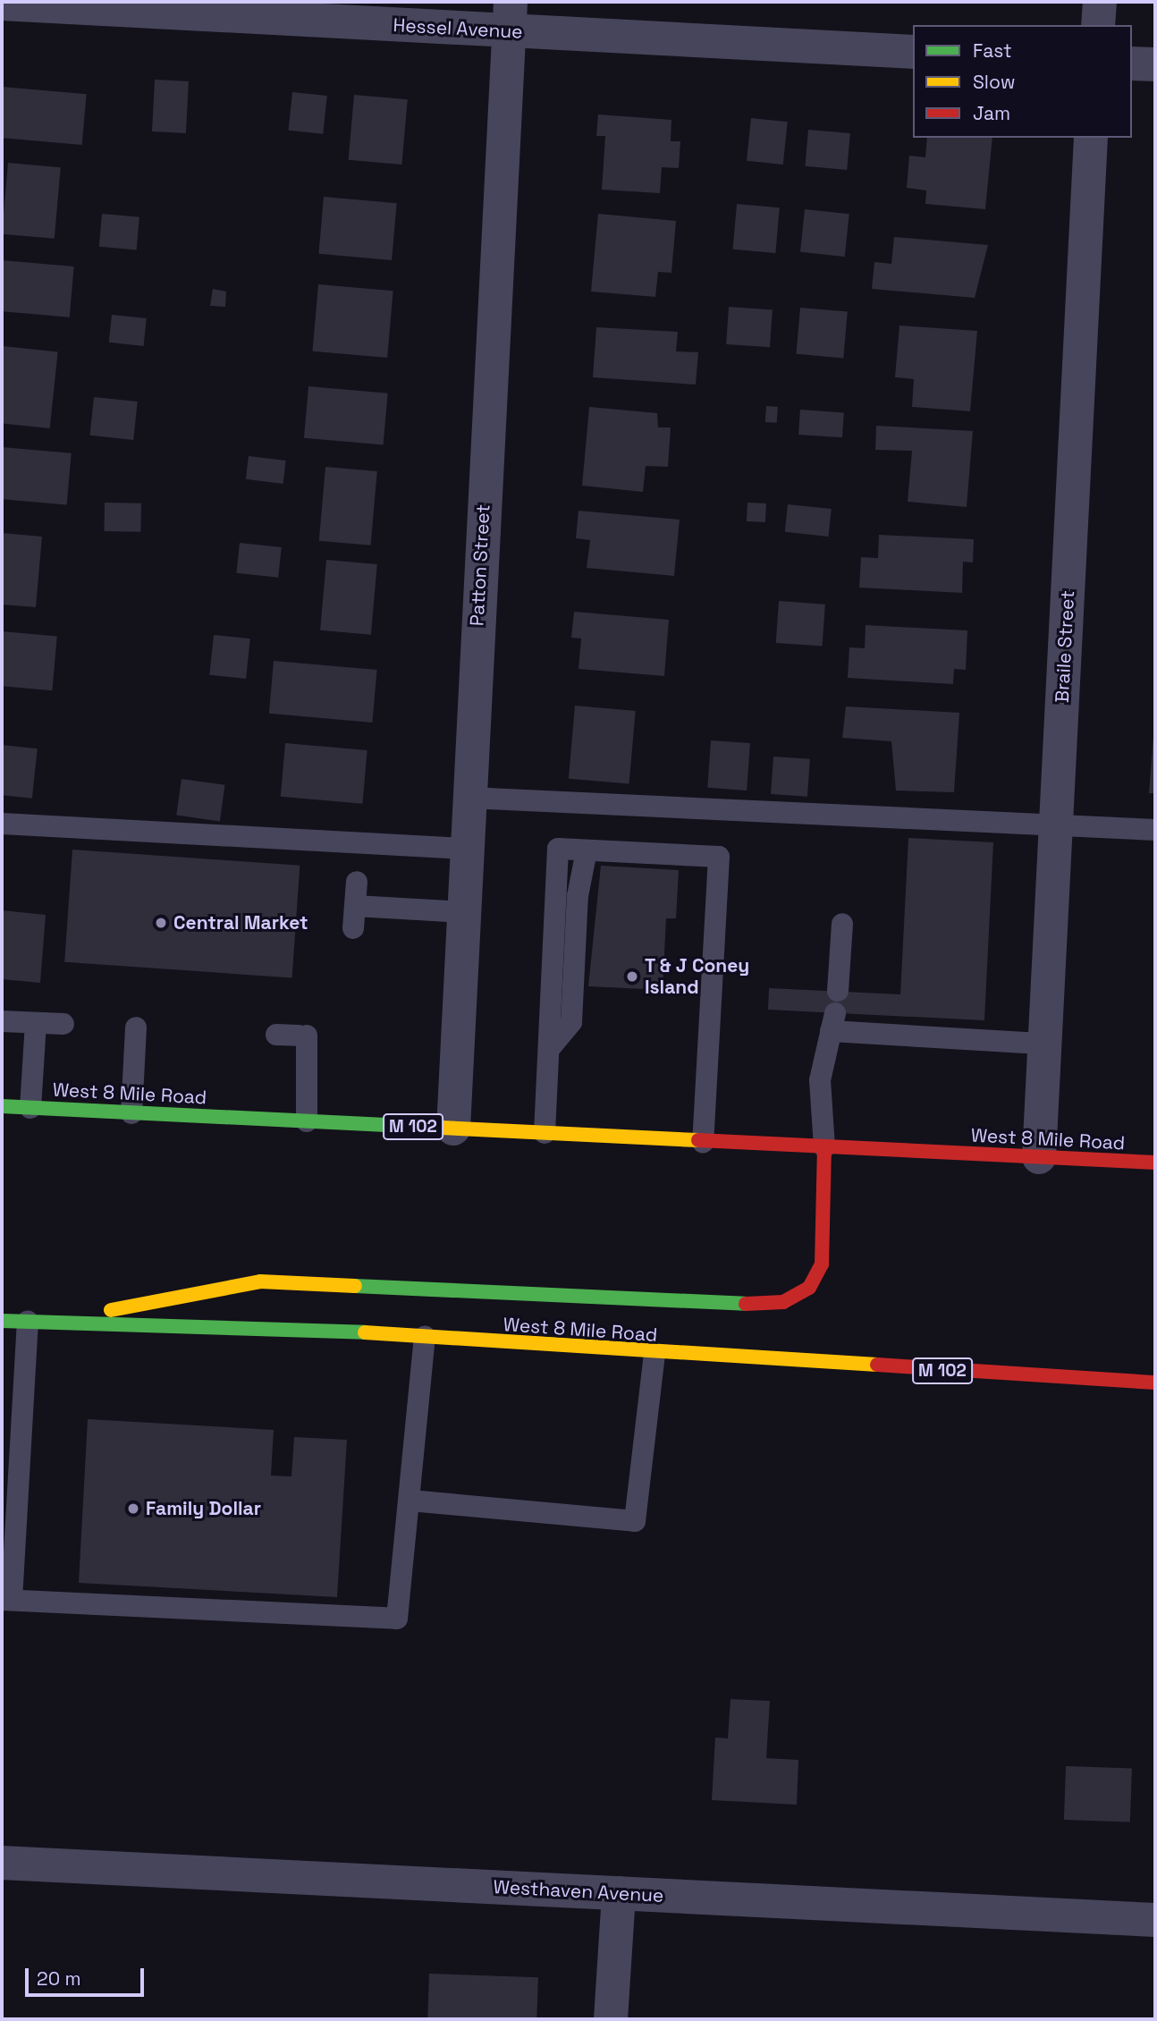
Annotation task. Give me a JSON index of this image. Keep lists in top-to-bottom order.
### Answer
{
  "streets": {
    "highway": ["West 8 Mile Road", "M 102"],
    "street": [
      "Hessel Avenue",
      "Patton Street",
      "Braile Street",
      "Westhaven Avenue"
    ]
  },
  "crossings": [
    ["Hessel Avenue", "Patton Street"],
    ["Patton Street", "West 8 Mile Road"],
    ["Braile Street", "West 8 Mile Road"]
  ],
  "places": ["Central Market", "T & J Coney Island", "Family Dollar"],
  "legend": ["Fast", "Slow", "Jam"],
  "scale_bar": "20 m"
}
